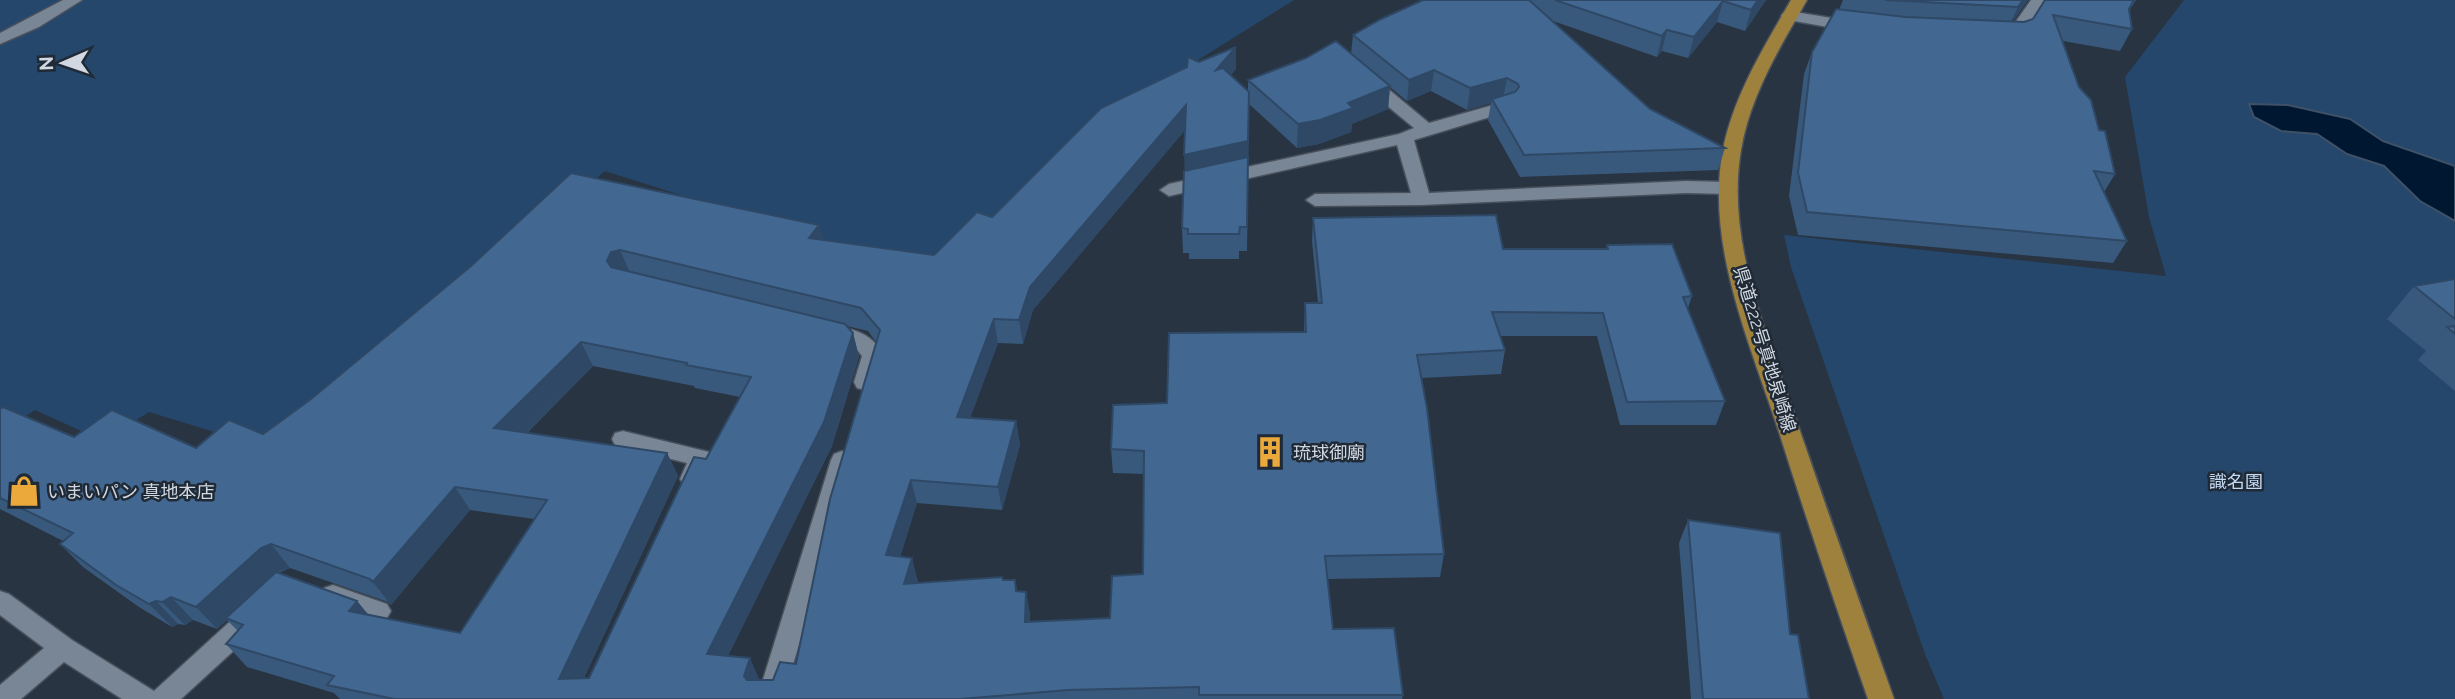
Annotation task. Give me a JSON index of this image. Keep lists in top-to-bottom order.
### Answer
{
  "streets": {
    "main road": ["県道222号真地泉崎線"]
  },
  "parks": ["識名園"],
  "places": {
    "building": ["琉球御廟"],
    "shop": ["いまいパン 真地本店"]
  },
  "north": "left"
}
